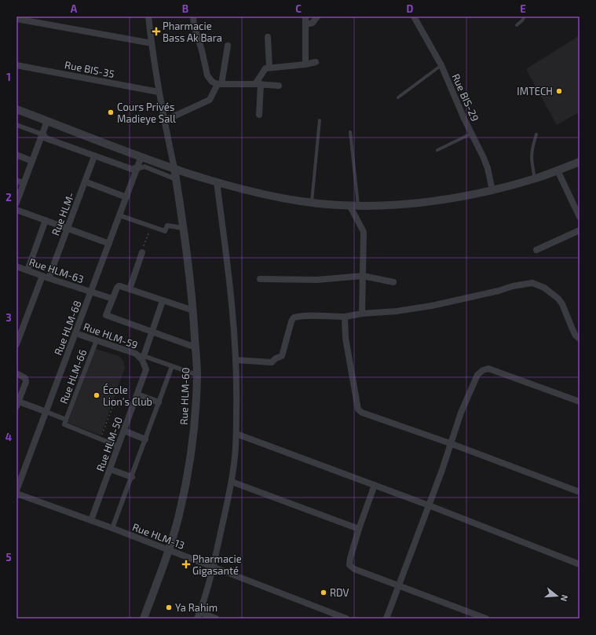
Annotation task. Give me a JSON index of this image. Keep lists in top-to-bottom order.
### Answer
{
  "streets": {
    "street": [
      "Rue BIS-35",
      "Rue BIS-29",
      "Rue HLM-",
      "Rue HLM-63",
      "Rue HLM-68",
      "Rue HLM-59",
      "Rue HLM-66",
      "Rue HLM-60",
      "Rue HLM-50",
      "Rue HLM-13"
    ]
  },
  "crossings": [
    ["Rue HLM-", "Rue HLM-63"],
    ["Rue HLM-63", "Rue HLM-68"],
    ["Rue HLM-68", "Rue HLM-59"],
    ["Rue HLM-59", "Rue HLM-66"],
    ["Rue HLM-59", "Rue HLM-50"],
    ["Rue HLM-60", "Rue HLM-13"],
    ["Rue HLM-50", "Rue HLM-13"]
  ],
  "places": {
    "health": ["Pharmacie Bass Ak Bara", "Pharmacie Gigasanté"],
    "other": [
      "IMTECH",
      "Cours Privés Madieye Sall",
      "École Lion's Club",
      "RDV",
      "Ya Rahim"
    ]
  },
  "north": "right",
  "grid": {
    "columns": [
      "A",
      "B",
      "C",
      "D",
      "E"
    ],
    "rows": [
      "1",
      "2",
      "3",
      "4",
      "5"
    ]
  }
}
